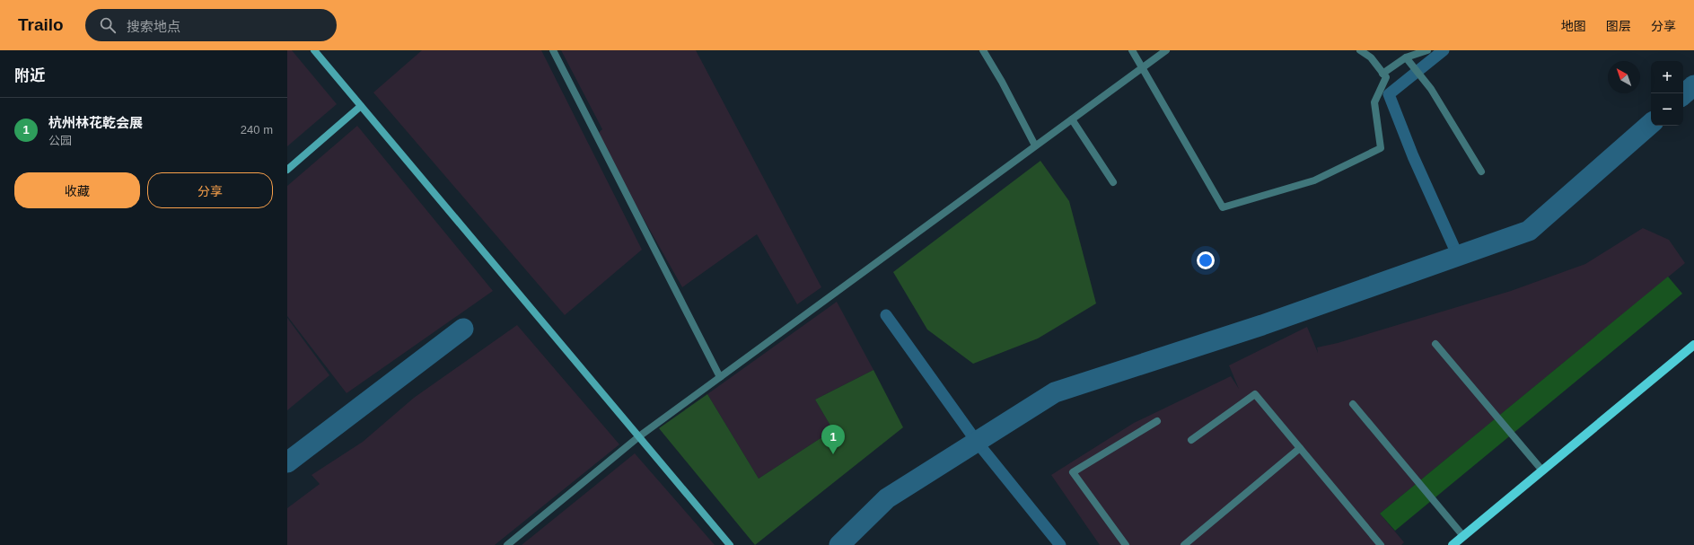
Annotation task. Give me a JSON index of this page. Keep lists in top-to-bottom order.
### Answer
{
  "north": "top left",
  "page": {
    "header": "Trailo",
    "search": "搜索地点",
    "nav": ["地图", "图层", "分享"],
    "heading": "附近",
    "map_buttons": ["+", "−"],
    "list": [
      {
        "mark": "1",
        "name": "杭州林花乾会展",
        "note": "公园",
        "value": "240 m"
      }
    ],
    "buttons": ["收藏", "分享"],
    "pins": "1"
  }
}
